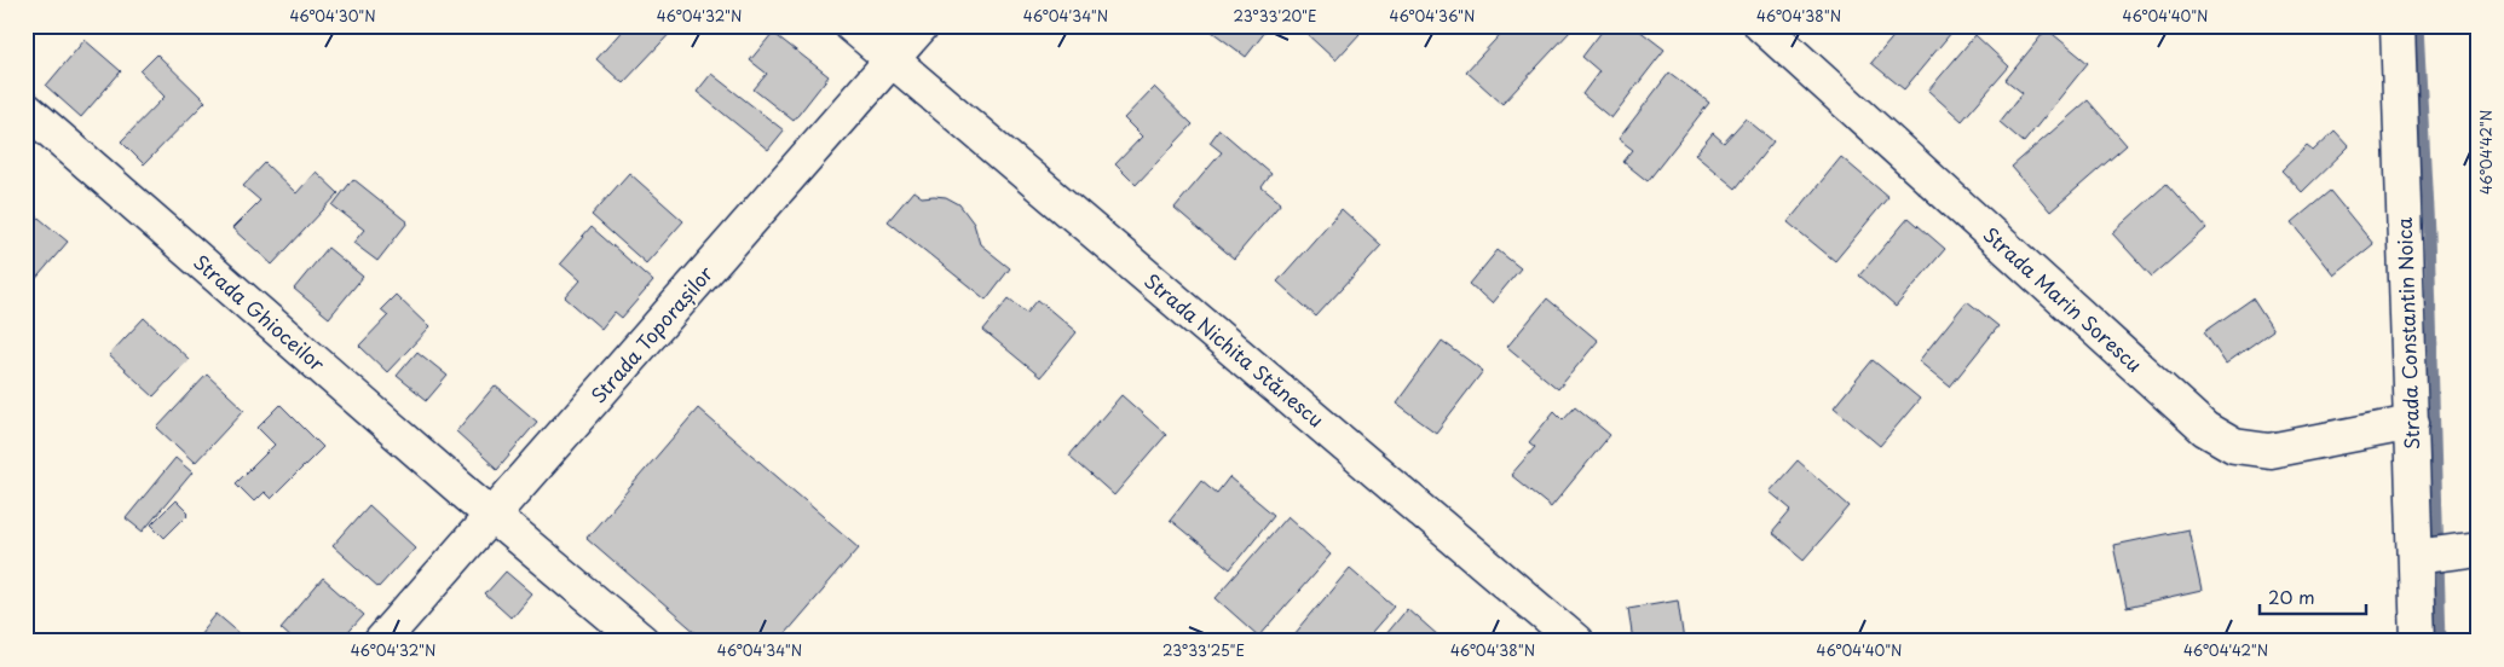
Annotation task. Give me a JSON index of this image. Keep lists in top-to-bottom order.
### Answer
{
  "streets": {
    "street": [
      "Strada Marin Sorescu",
      "Strada Ghioceilor",
      "Strada Constantin Noica",
      "Strada Toporașilor",
      "Strada Nichita Stănescu"
    ]
  },
  "crossings": [
    ["Strada Marin Sorescu", "Strada Constantin Noica"],
    ["Strada Ghioceilor", "Strada Toporașilor"],
    ["Strada Toporașilor", "Strada Nichita Stănescu"]
  ],
  "scale_bar": "20 m",
  "coordinates": [
    "46°04'30\"N",
    "46°04'32\"N",
    "46°04'34\"N",
    "23°33'20\"E",
    "46°04'36\"N",
    "46°04'38\"N",
    "46°04'40\"N",
    "46°04'42\"N",
    "23°33'25\"E"
  ]
}
